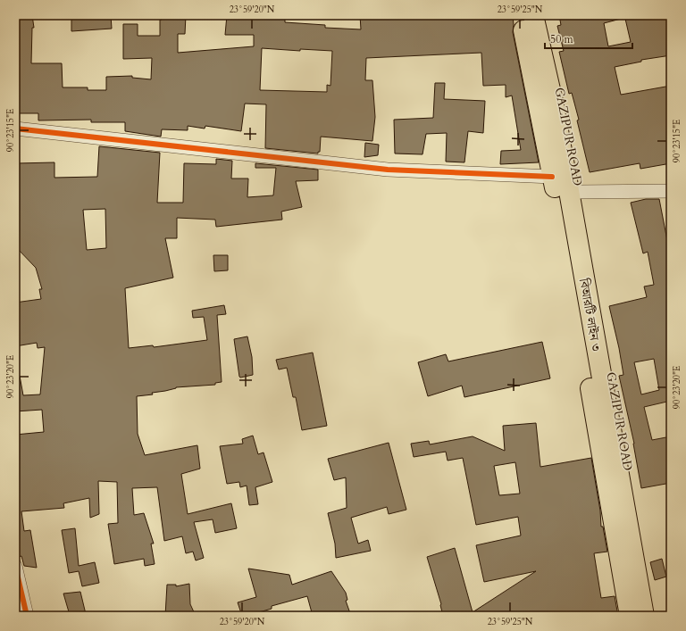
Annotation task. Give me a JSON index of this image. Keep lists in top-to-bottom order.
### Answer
{
  "streets": {
    "main road": ["GAZIPUR ROAD", "বিআরটি লাইন ৩"]
  },
  "scale_bar": "50 m",
  "coordinates": [
    "23°59'20\"N",
    "23°59'25\"N",
    "90°23'15\"E",
    "90°23'20\"E"
  ]
}
